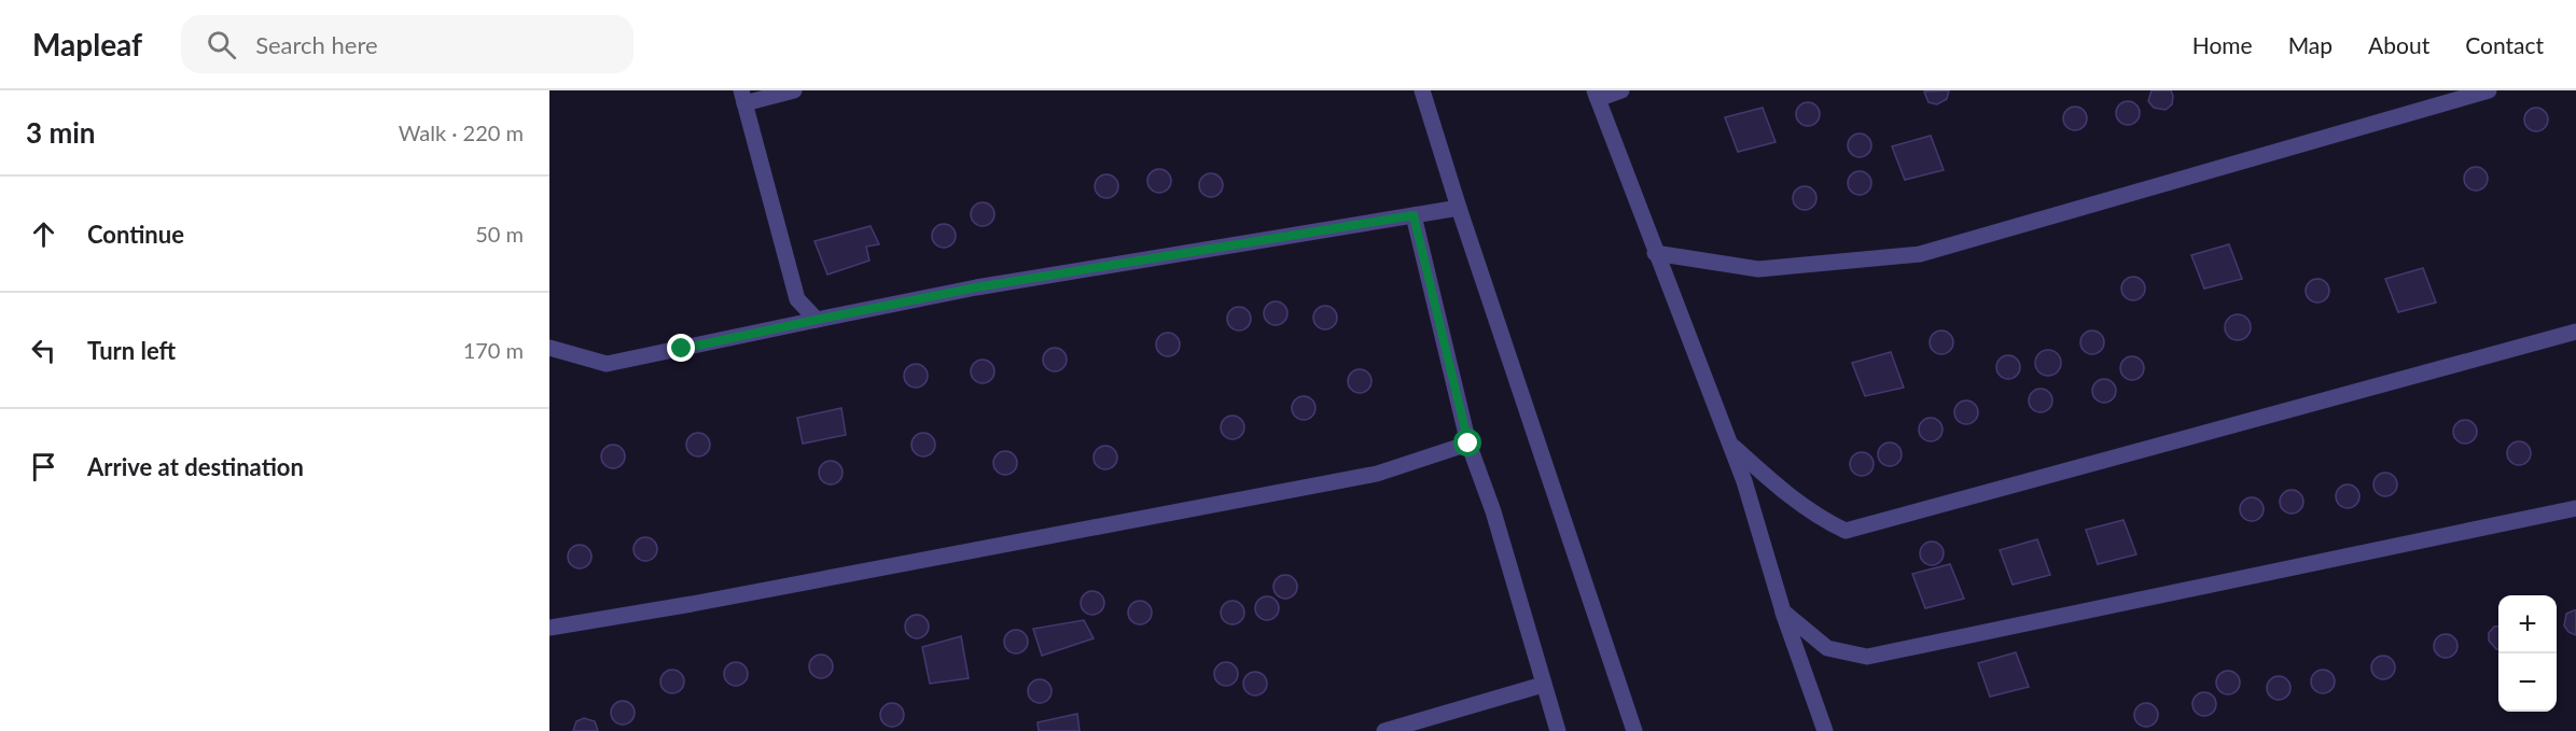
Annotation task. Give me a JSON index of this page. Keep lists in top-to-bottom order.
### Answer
{
  "page": {
    "header": "Mapleaf",
    "search": "Search here",
    "nav": [
      "Home",
      "Map",
      "About",
      "Contact"
    ],
    "heading": ["3 min", "Walk · 220 m"],
    "list": [
      ["Continue", "50 m"],
      ["Turn left", "170 m"],
      "Arrive at destination"
    ],
    "map_buttons": ["+", "−"]
  }
}
